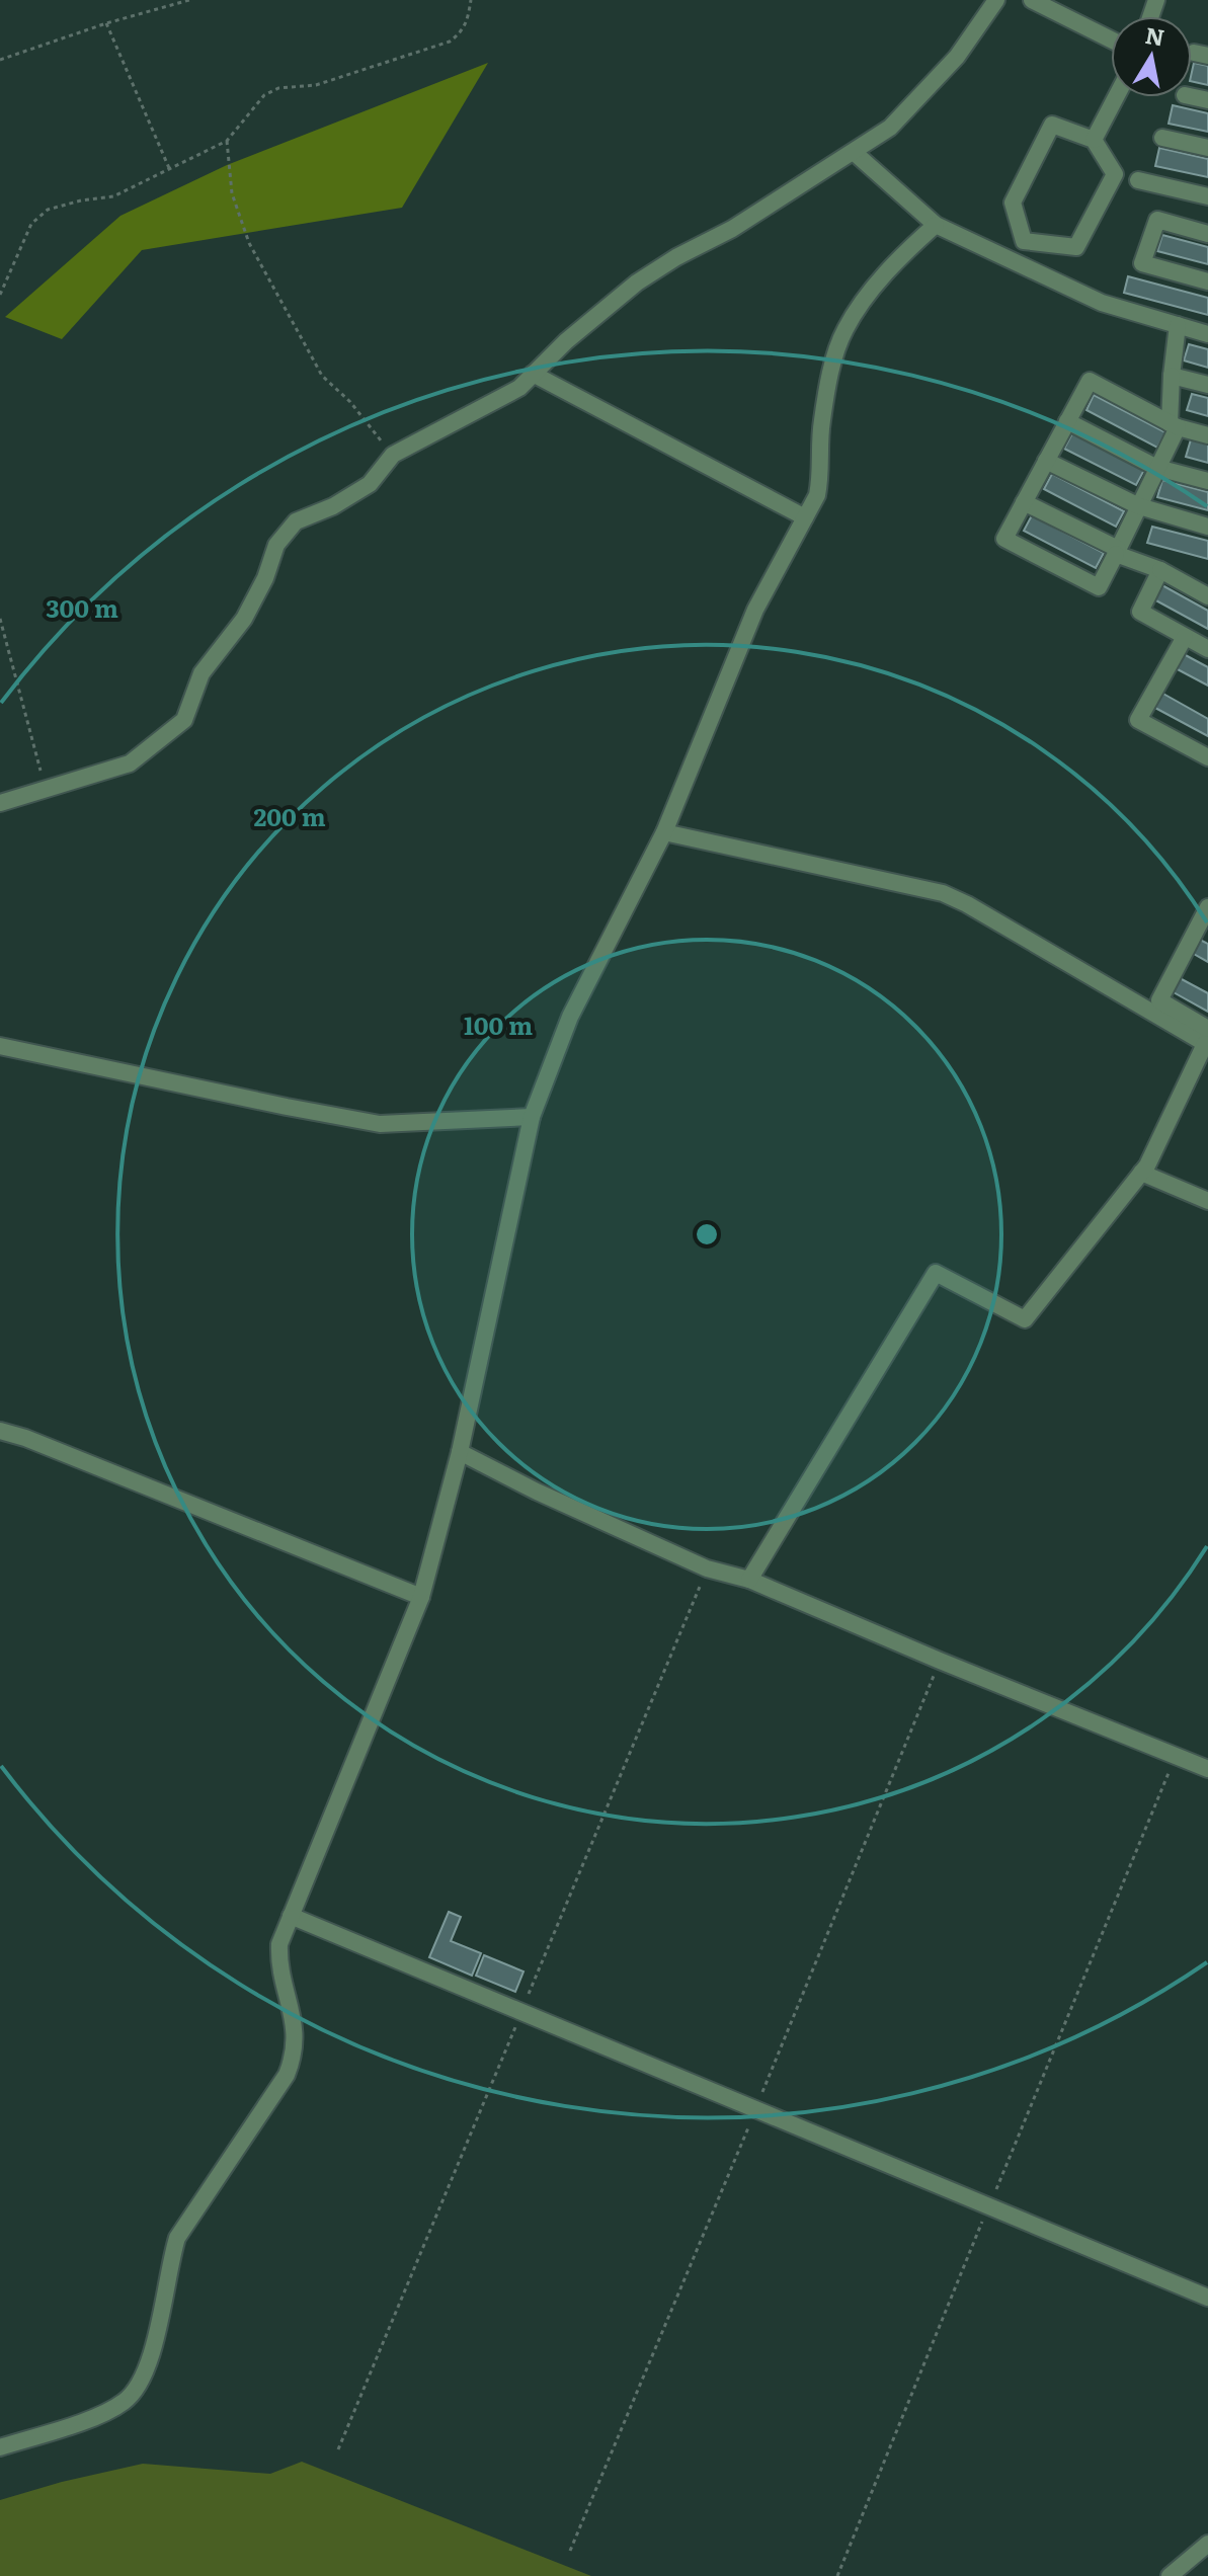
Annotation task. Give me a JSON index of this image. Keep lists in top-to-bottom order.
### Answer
{
  "north": "top",
  "rings": ["300 m", "200 m", "100 m"]
}
